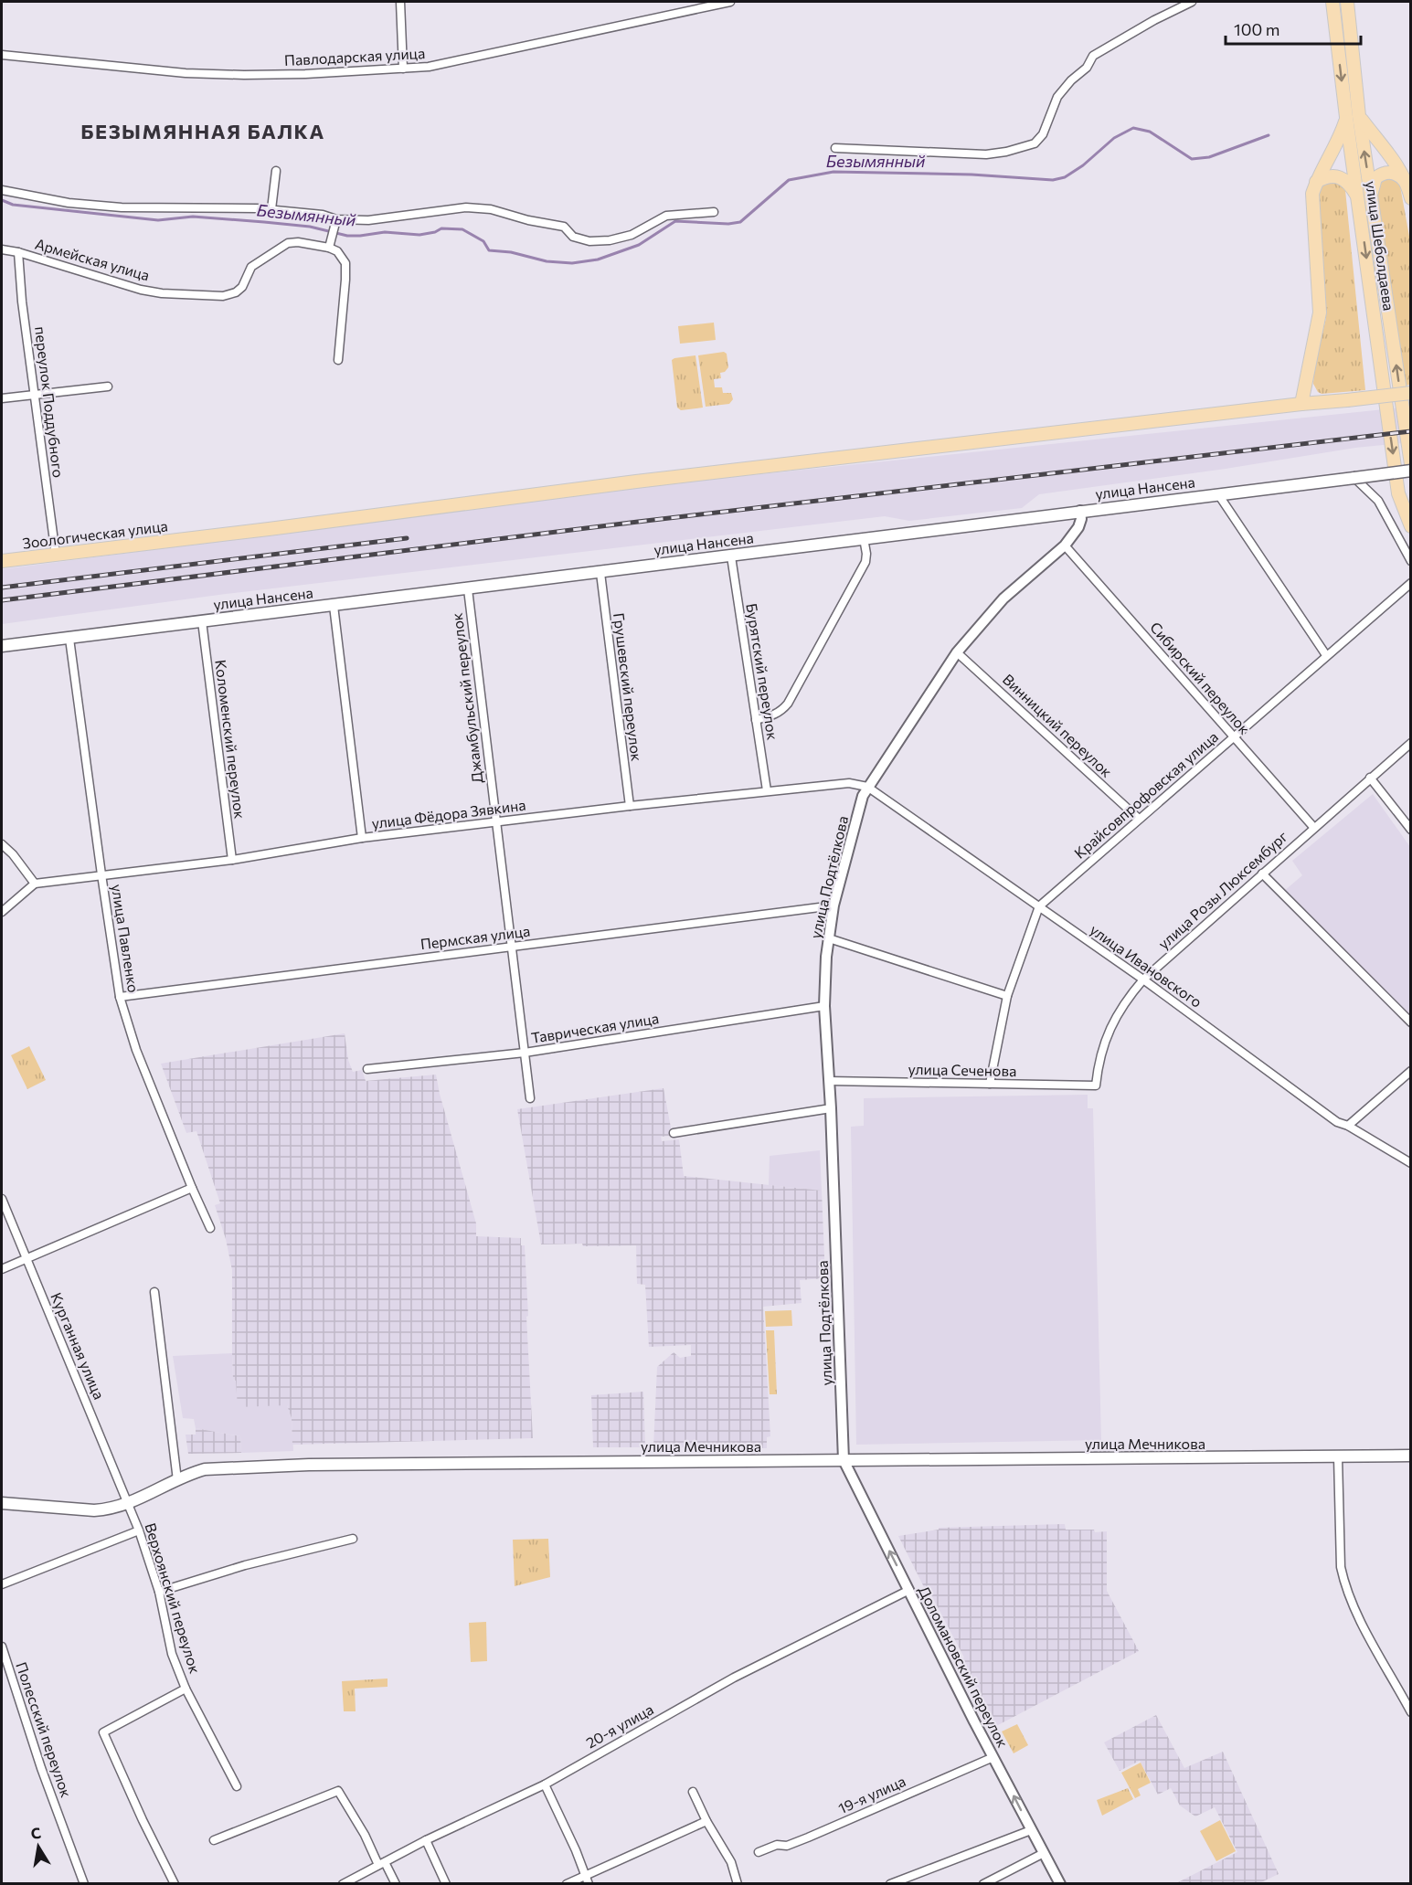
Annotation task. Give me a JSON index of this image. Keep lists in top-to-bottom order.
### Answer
{
  "streets": {
    "main road": [
      "улица Шеболдаева",
      "улица Нансена",
      "Зоологическая улица",
      "улица Мечникова"
    ],
    "street": [
      "Павлодарская улица",
      "Армейская улица",
      "переулок Поддубного",
      "Бурятский переулок",
      "Сибирский переулок",
      "Грушевский переулок",
      "Джамбульский переулок",
      "Винницкий переулок",
      "Коломенский переулок",
      "Крайсовпрофовская улица",
      "улица Фёдора Зявкина",
      "улица Подтёлкова",
      "улица Розы Люксембург",
      "Пермская улица",
      "улица Павленко",
      "улица Ивановского",
      "Таврическая улица",
      "улица Сеченова",
      "Курганная улица",
      "Верхоянский переулок",
      "Доломановский переулок",
      "20-я улица",
      "Полесский переулок",
      "19-я улица"
    ]
  },
  "crossings": [
    ["Армейская улица", "переулок Поддубного"],
    ["переулок Поддубного", "Зоологическая улица"],
    ["улица Нансена", "Бурятский переулок"],
    ["улица Нансена", "Грушевский переулок"],
    ["улица Нансена", "Джамбульский переулок"],
    ["улица Нансена", "Коломенский переулок"],
    ["улица Нансена", "улица Подтёлкова"],
    ["улица Нансена", "улица Павленко"],
    ["Бурятский переулок", "улица Фёдора Зявкина"],
    ["Сибирский переулок", "Крайсовпрофовская улица"],
    ["Сибирский переулок", "улица Подтёлкова"],
    ["Сибирский переулок", "улица Розы Люксембург"],
    ["Грушевский переулок", "улица Фёдора Зявкина"],
    ["Джамбульский переулок", "улица Фёдора Зявкина"],
    ["Джамбульский переулок", "Пермская улица"],
    ["Джамбульский переулок", "Таврическая улица"],
    ["Винницкий переулок", "Крайсовпрофовская улица"],
    ["Винницкий переулок", "улица Подтёлкова"],
    ["Коломенский переулок", "улица Фёдора Зявкина"],
    ["Крайсовпрофовская улица", "улица Ивановского"],
    ["Крайсовпрофовская улица", "улица Сеченова"],
    ["улица Фёдора Зявкина", "улица Подтёлкова"],
    ["улица Фёдора Зявкина", "улица Павленко"],
    ["улица Фёдора Зявкина", "улица Ивановского"],
    ["улица Подтёлкова", "Пермская улица"],
    ["улица Подтёлкова", "улица Ивановского"],
    ["улица Подтёлкова", "Таврическая улица"],
    ["улица Подтёлкова", "улица Сеченова"],
    ["улица Подтёлкова", "улица Мечникова"],
    ["улица Подтёлкова", "Доломановский переулок"],
    ["улица Розы Люксембург", "улица Ивановского"],
    ["улица Розы Люксембург", "улица Сеченова"],
    ["Пермская улица", "улица Павленко"],
    ["Курганная улица", "улица Мечникова"],
    ["Курганная улица", "Верхоянский переулок"],
    ["улица Мечникова", "Верхоянский переулок"],
    ["улица Мечникова", "Доломановский переулок"],
    ["Доломановский переулок", "20-я улица"],
    ["Доломановский переулок", "19-я улица"]
  ],
  "one_way": ["Доломановский переулок"],
  "districts": ["БЕЗЫМЯННАЯ БАЛКА"],
  "water": ["Безымянный"],
  "scale_bar": "100 m",
  "north": "top"
}
